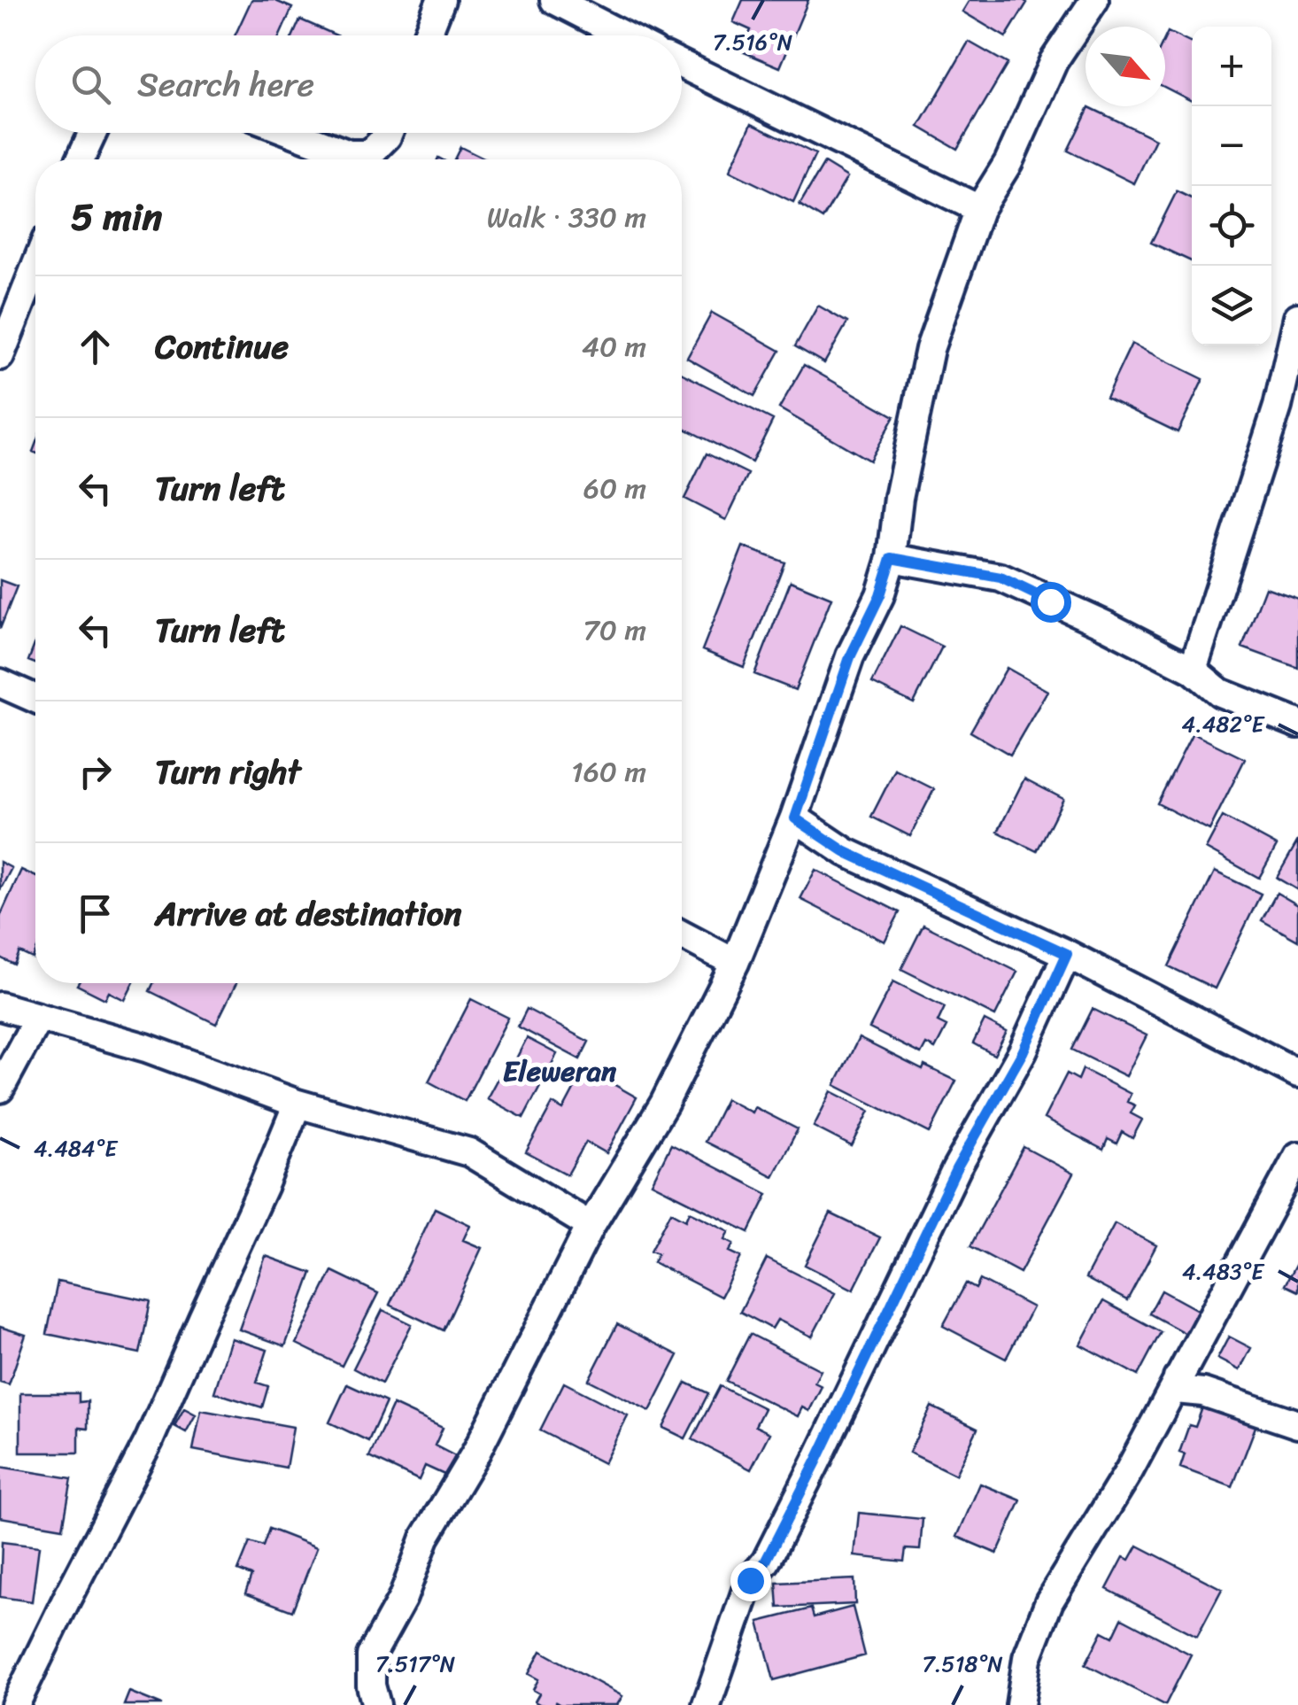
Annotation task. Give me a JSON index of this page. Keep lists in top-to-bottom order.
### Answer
{
  "districts": ["Eleweran"],
  "north": "bottom right",
  "page": {
    "map_buttons": ["+", "−"],
    "search": "Search here",
    "heading": ["5 min", "Walk · 330 m"],
    "list": [
      ["Continue", "40 m"],
      ["Turn left", "60 m"],
      ["Turn left", "70 m"],
      ["Turn right", "160 m"],
      "Arrive at destination"
    ]
  },
  "coordinates": [
    "7.516°N",
    "4.482°E",
    "4.484°E",
    "4.483°E",
    "7.517°N",
    "7.518°N"
  ]
}
